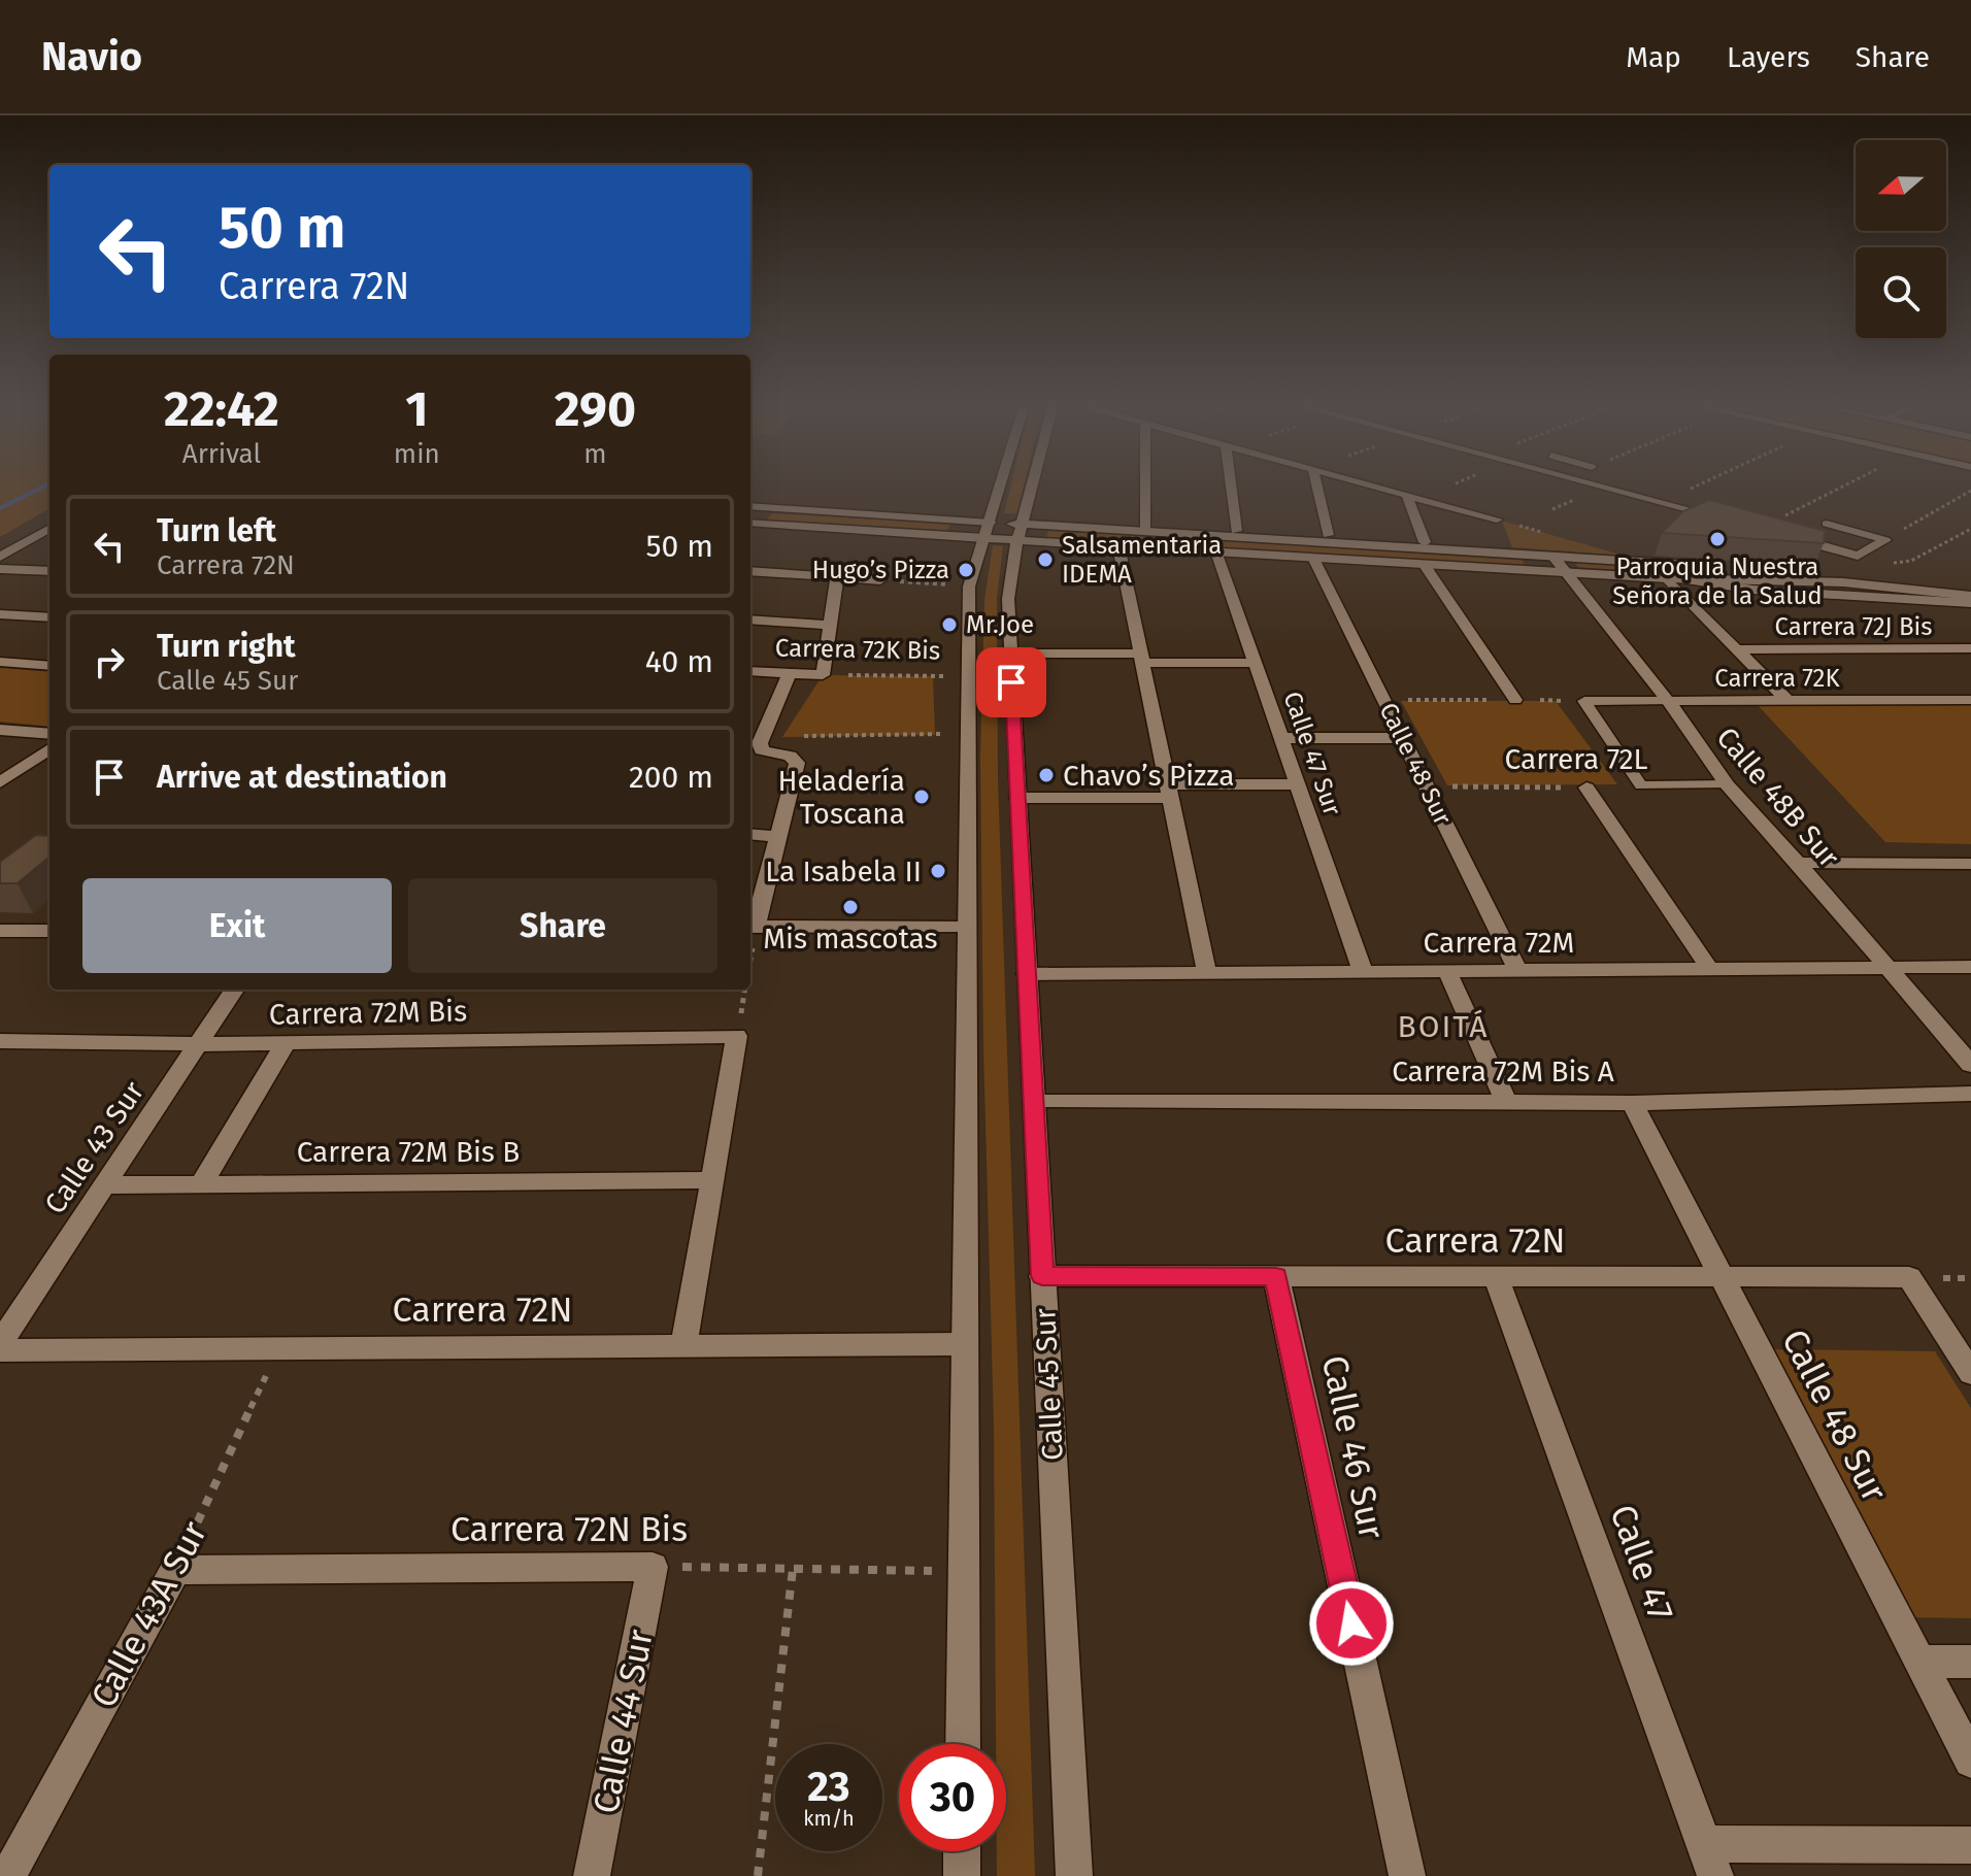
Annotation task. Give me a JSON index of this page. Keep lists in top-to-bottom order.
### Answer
{
  "streets": {
    "street": [
      "Carrera 72J Bis",
      "Carrera 72K Bis",
      "Carrera 72K",
      "Calle 47 Sur",
      "Calle 48 Sur",
      "Calle 48B Sur",
      "Carrera 72M",
      "Carrera 72M Bis",
      "Carrera 72M Bis A",
      "Calle 43 Sur",
      "Carrera 72M Bis B",
      "Carrera 72N",
      "Calle 45 Sur",
      "Calle 46 Sur",
      "Carrera 72N Bis",
      "Calle 47",
      "Calle 43A Sur",
      "Calle 44 Sur"
    ],
    "lane": ["Carrera 72L"]
  },
  "crossings": [
    ["Carrera 72K", "Carrera 72L"],
    ["Carrera 72K", "Calle 48B Sur"],
    ["Calle 47 Sur", "Carrera 72M"],
    ["Carrera 72L", "Calle 48 Sur"],
    ["Carrera 72L", "Calle 48B Sur"],
    ["Calle 48 Sur", "Carrera 72M"],
    ["Calle 48 Sur", "Carrera 72M Bis A"],
    ["Calle 48 Sur", "Carrera 72N"],
    ["Calle 48B Sur", "Carrera 72M"],
    ["Carrera 72M", "Calle 45 Sur"],
    ["Carrera 72M Bis", "Calle 43 Sur"],
    ["Carrera 72M Bis", "Carrera 72M Bis B"],
    ["Carrera 72M Bis A", "Calle 45 Sur"],
    ["Calle 43 Sur", "Carrera 72M Bis B"],
    ["Carrera 72N", "Calle 45 Sur"],
    ["Carrera 72N", "Calle 46 Sur"],
    ["Carrera 72N", "Calle 47"],
    ["Carrera 72N", "Calle 43A Sur"],
    ["Carrera 72N Bis", "Calle 43A Sur"],
    ["Carrera 72N Bis", "Calle 44 Sur"]
  ],
  "districts": ["BOITÁ"],
  "places": [
    "Parroquia Nuestra Señora de la Salud",
    "Salsamentaria IDEMA",
    "Hugo’s Pizza",
    "Mr.Joe",
    "Chavo’s Pizza",
    "Heladería Toscana",
    "La Isabela II",
    "Mis mascotas"
  ],
  "north": "left",
  "page": {
    "header": "Navio",
    "nav": ["Map", "Layers", "Share"],
    "turn": ["50 m", "Carrera 72N"],
    "eta": [
      "22:42",
      "Arrival",
      "1",
      "min",
      "290",
      "m"
    ],
    "list": [
      {
        "name": "Turn left",
        "note": "Carrera 72N",
        "value": "50 m"
      },
      {
        "name": "Turn right",
        "note": "Calle 45 Sur",
        "value": "40 m"
      },
      {
        "name": "Arrive at destination",
        "value": "200 m"
      }
    ],
    "buttons": ["Exit", "Share"],
    "speed": "23 km/h",
    "limit": "30"
  }
}
